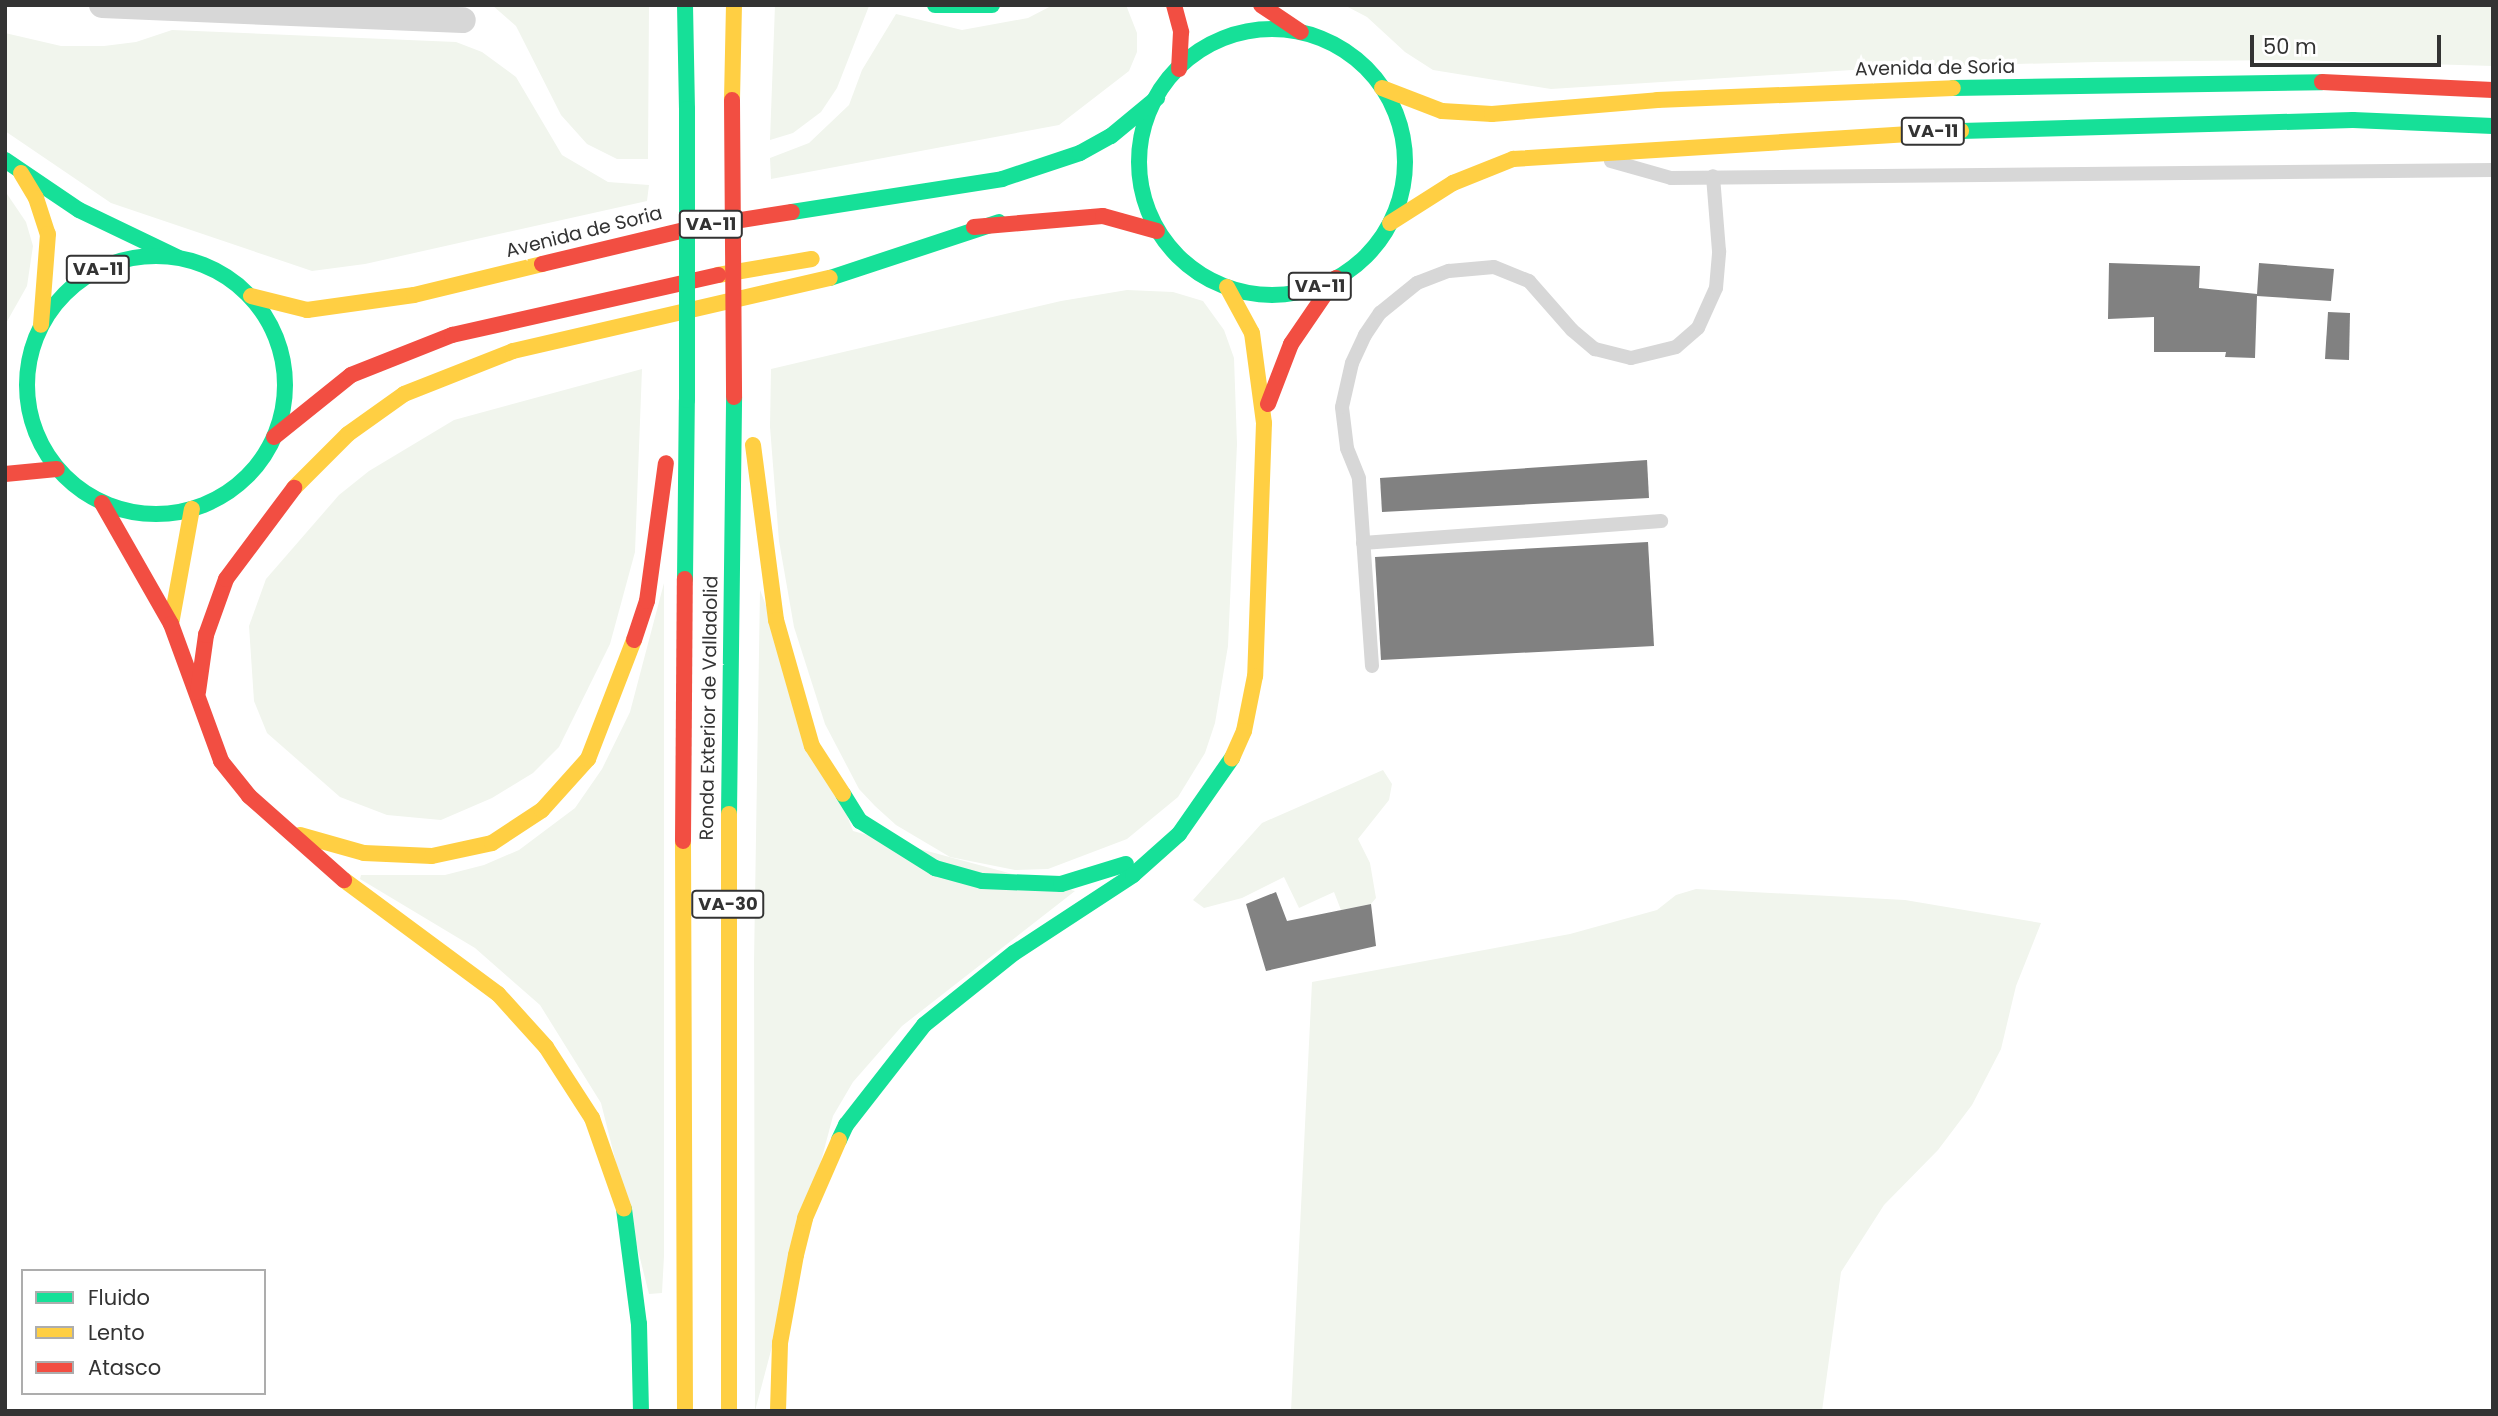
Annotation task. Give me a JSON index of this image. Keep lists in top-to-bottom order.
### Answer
{
  "streets": {
    "main road": [
      "Avenida de Soria",
      "VA-11",
      "Ronda Exterior de Valladolid",
      "VA-30"
    ]
  },
  "crossings": [
    ["Avenida de Soria", "VA-11"]
  ],
  "legend": ["Fluido", "Lento", "Atasco"],
  "scale_bar": "50 m"
}
